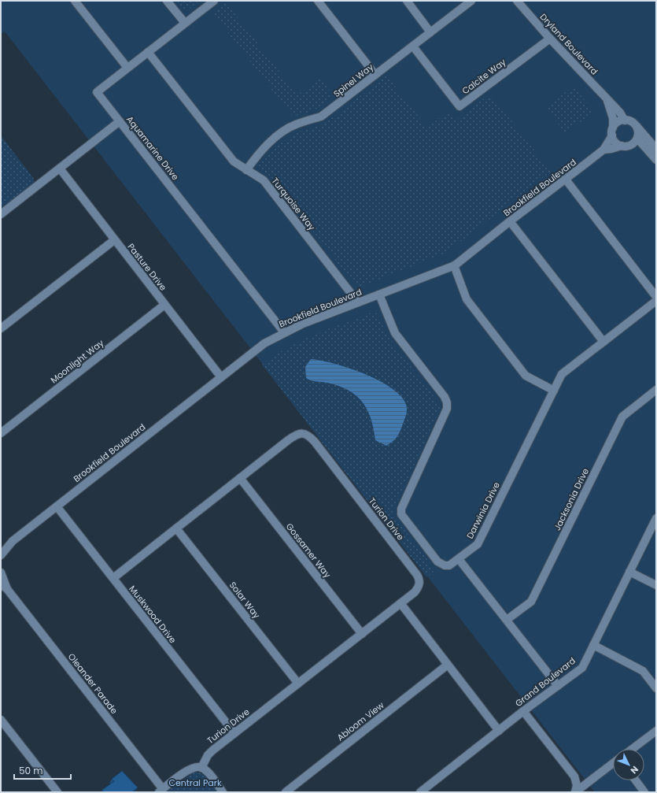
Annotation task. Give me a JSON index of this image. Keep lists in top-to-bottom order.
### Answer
{
  "streets": {
    "street": [
      "Dryland Boulevard",
      "Calcite Way",
      "Spinel Way",
      "Aquamarine Drive",
      "Brookfield Boulevard",
      "Turquoise Way",
      "Pasture Drive",
      "Moonlight Way",
      "Jacksonia Drive",
      "Darwinia Drive",
      "Turion Drive",
      "Gossamer Way",
      "Solar Way",
      "Muskwood Drive",
      "Grand Boulevard",
      "Oleander Parade",
      "Abloom View"
    ]
  },
  "crossings": [
    ["Dryland Boulevard", "Calcite Way"],
    ["Dryland Boulevard", "Brookfield Boulevard"],
    ["Calcite Way", "Spinel Way"],
    ["Spinel Way", "Turquoise Way"],
    ["Aquamarine Drive", "Brookfield Boulevard"],
    ["Aquamarine Drive", "Turquoise Way"],
    ["Brookfield Boulevard", "Turquoise Way"],
    ["Brookfield Boulevard", "Pasture Drive"],
    ["Brookfield Boulevard", "Darwinia Drive"],
    ["Brookfield Boulevard", "Muskwood Drive"],
    ["Pasture Drive", "Moonlight Way"],
    ["Turion Drive", "Gossamer Way"],
    ["Turion Drive", "Solar Way"],
    ["Turion Drive", "Muskwood Drive"]
  ],
  "parks": ["Central Park"],
  "scale_bar": "50 m",
  "north": "bottom right"
}
